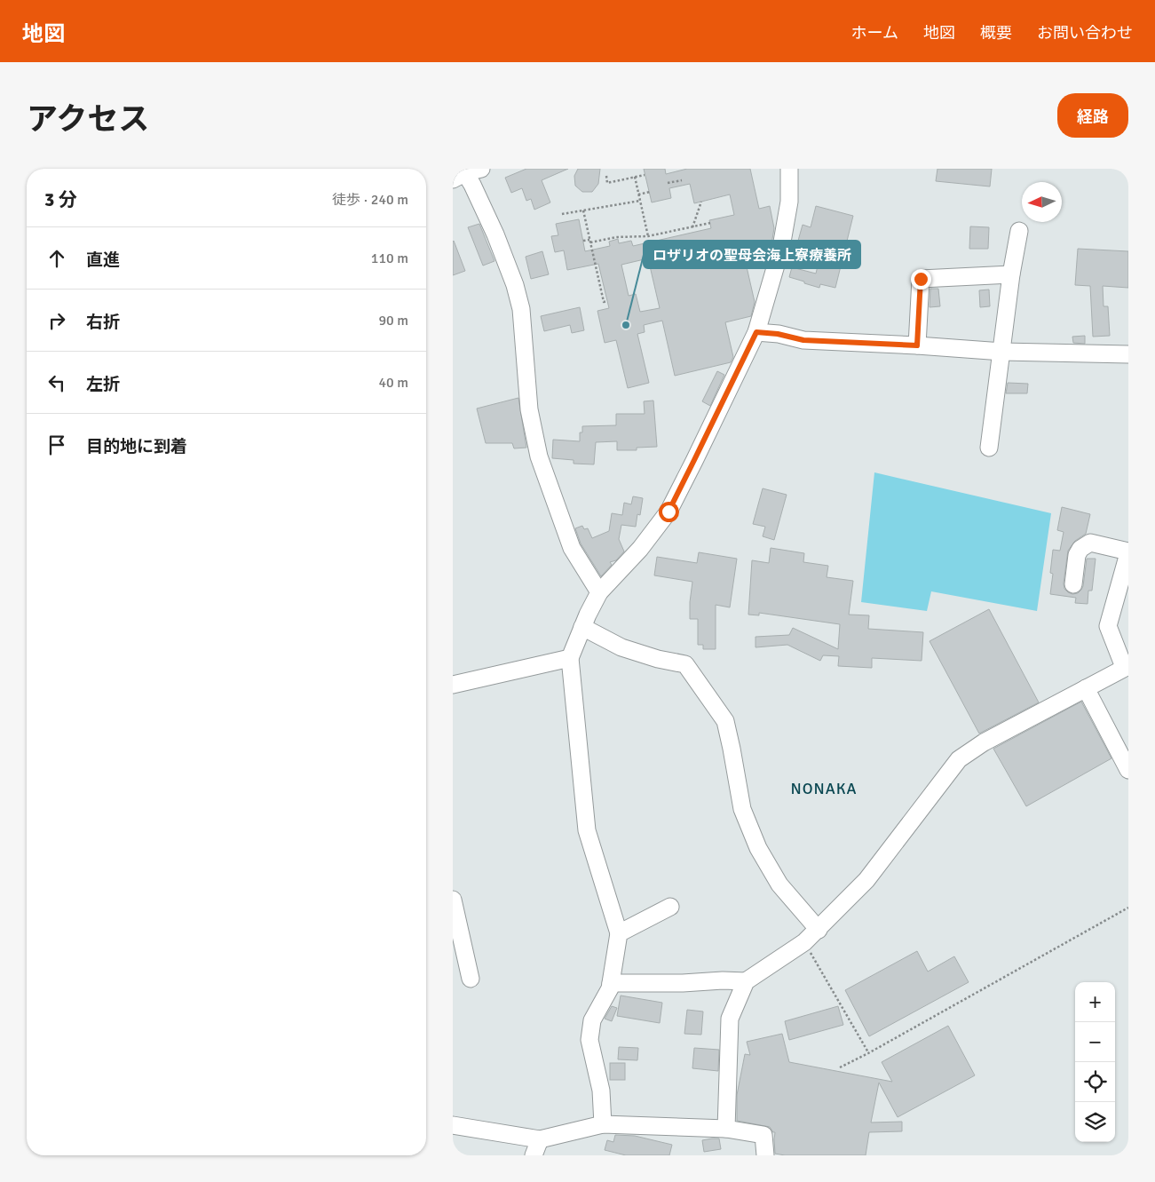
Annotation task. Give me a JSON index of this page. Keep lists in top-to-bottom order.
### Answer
{
  "districts": ["NONAKA"],
  "places": ["ロザリオの聖母会海上寮療養所"],
  "north": "left",
  "page": {
    "header": "地図",
    "nav": [
      "ホーム",
      "地図",
      "概要",
      "お問い合わせ"
    ],
    "title": "アクセス",
    "buttons": "経路",
    "heading": ["3 分", "徒歩 · 240 m"],
    "list": [
      ["直進", "110 m"],
      ["右折", "90 m"],
      ["左折", "40 m"],
      "目的地に到着"
    ],
    "map_buttons": ["+", "−"]
  }
}
